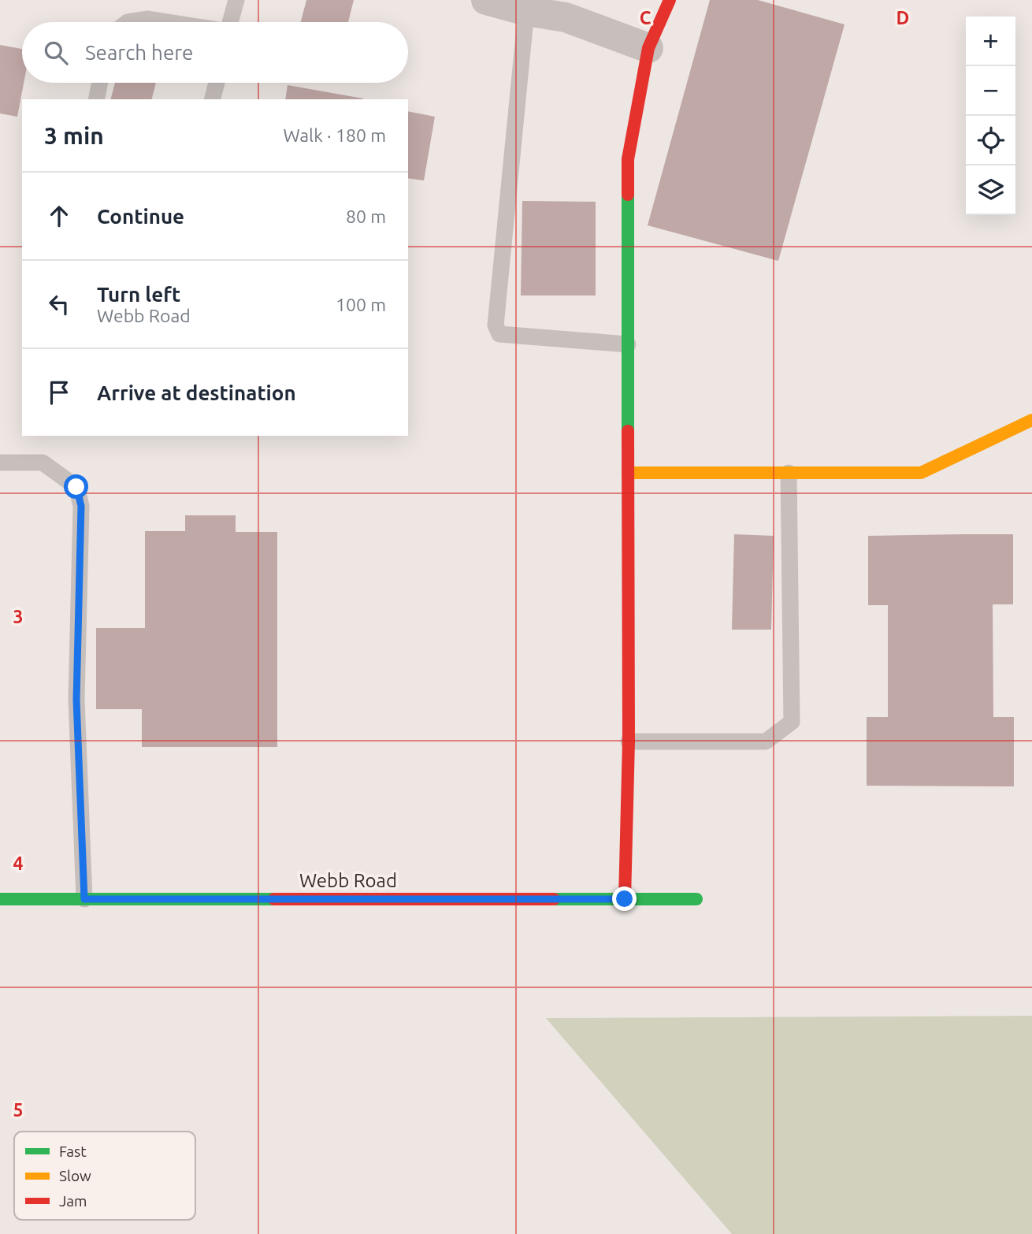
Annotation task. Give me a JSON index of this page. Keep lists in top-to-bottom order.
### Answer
{
  "streets": {
    "street": ["Webb Road"]
  },
  "legend": ["Fast", "Slow", "Jam"],
  "page": {
    "map_buttons": ["+", "−"],
    "search": "Search here",
    "heading": ["3 min", "Walk · 180 m"],
    "list": [
      ["Continue", "80 m"],
      ["Turn left", "Webb Road", "100 m"],
      "Arrive at destination"
    ]
  },
  "grid": {
    "columns": ["C", "D"],
    "rows": ["3", "4", "5"]
  }
}
